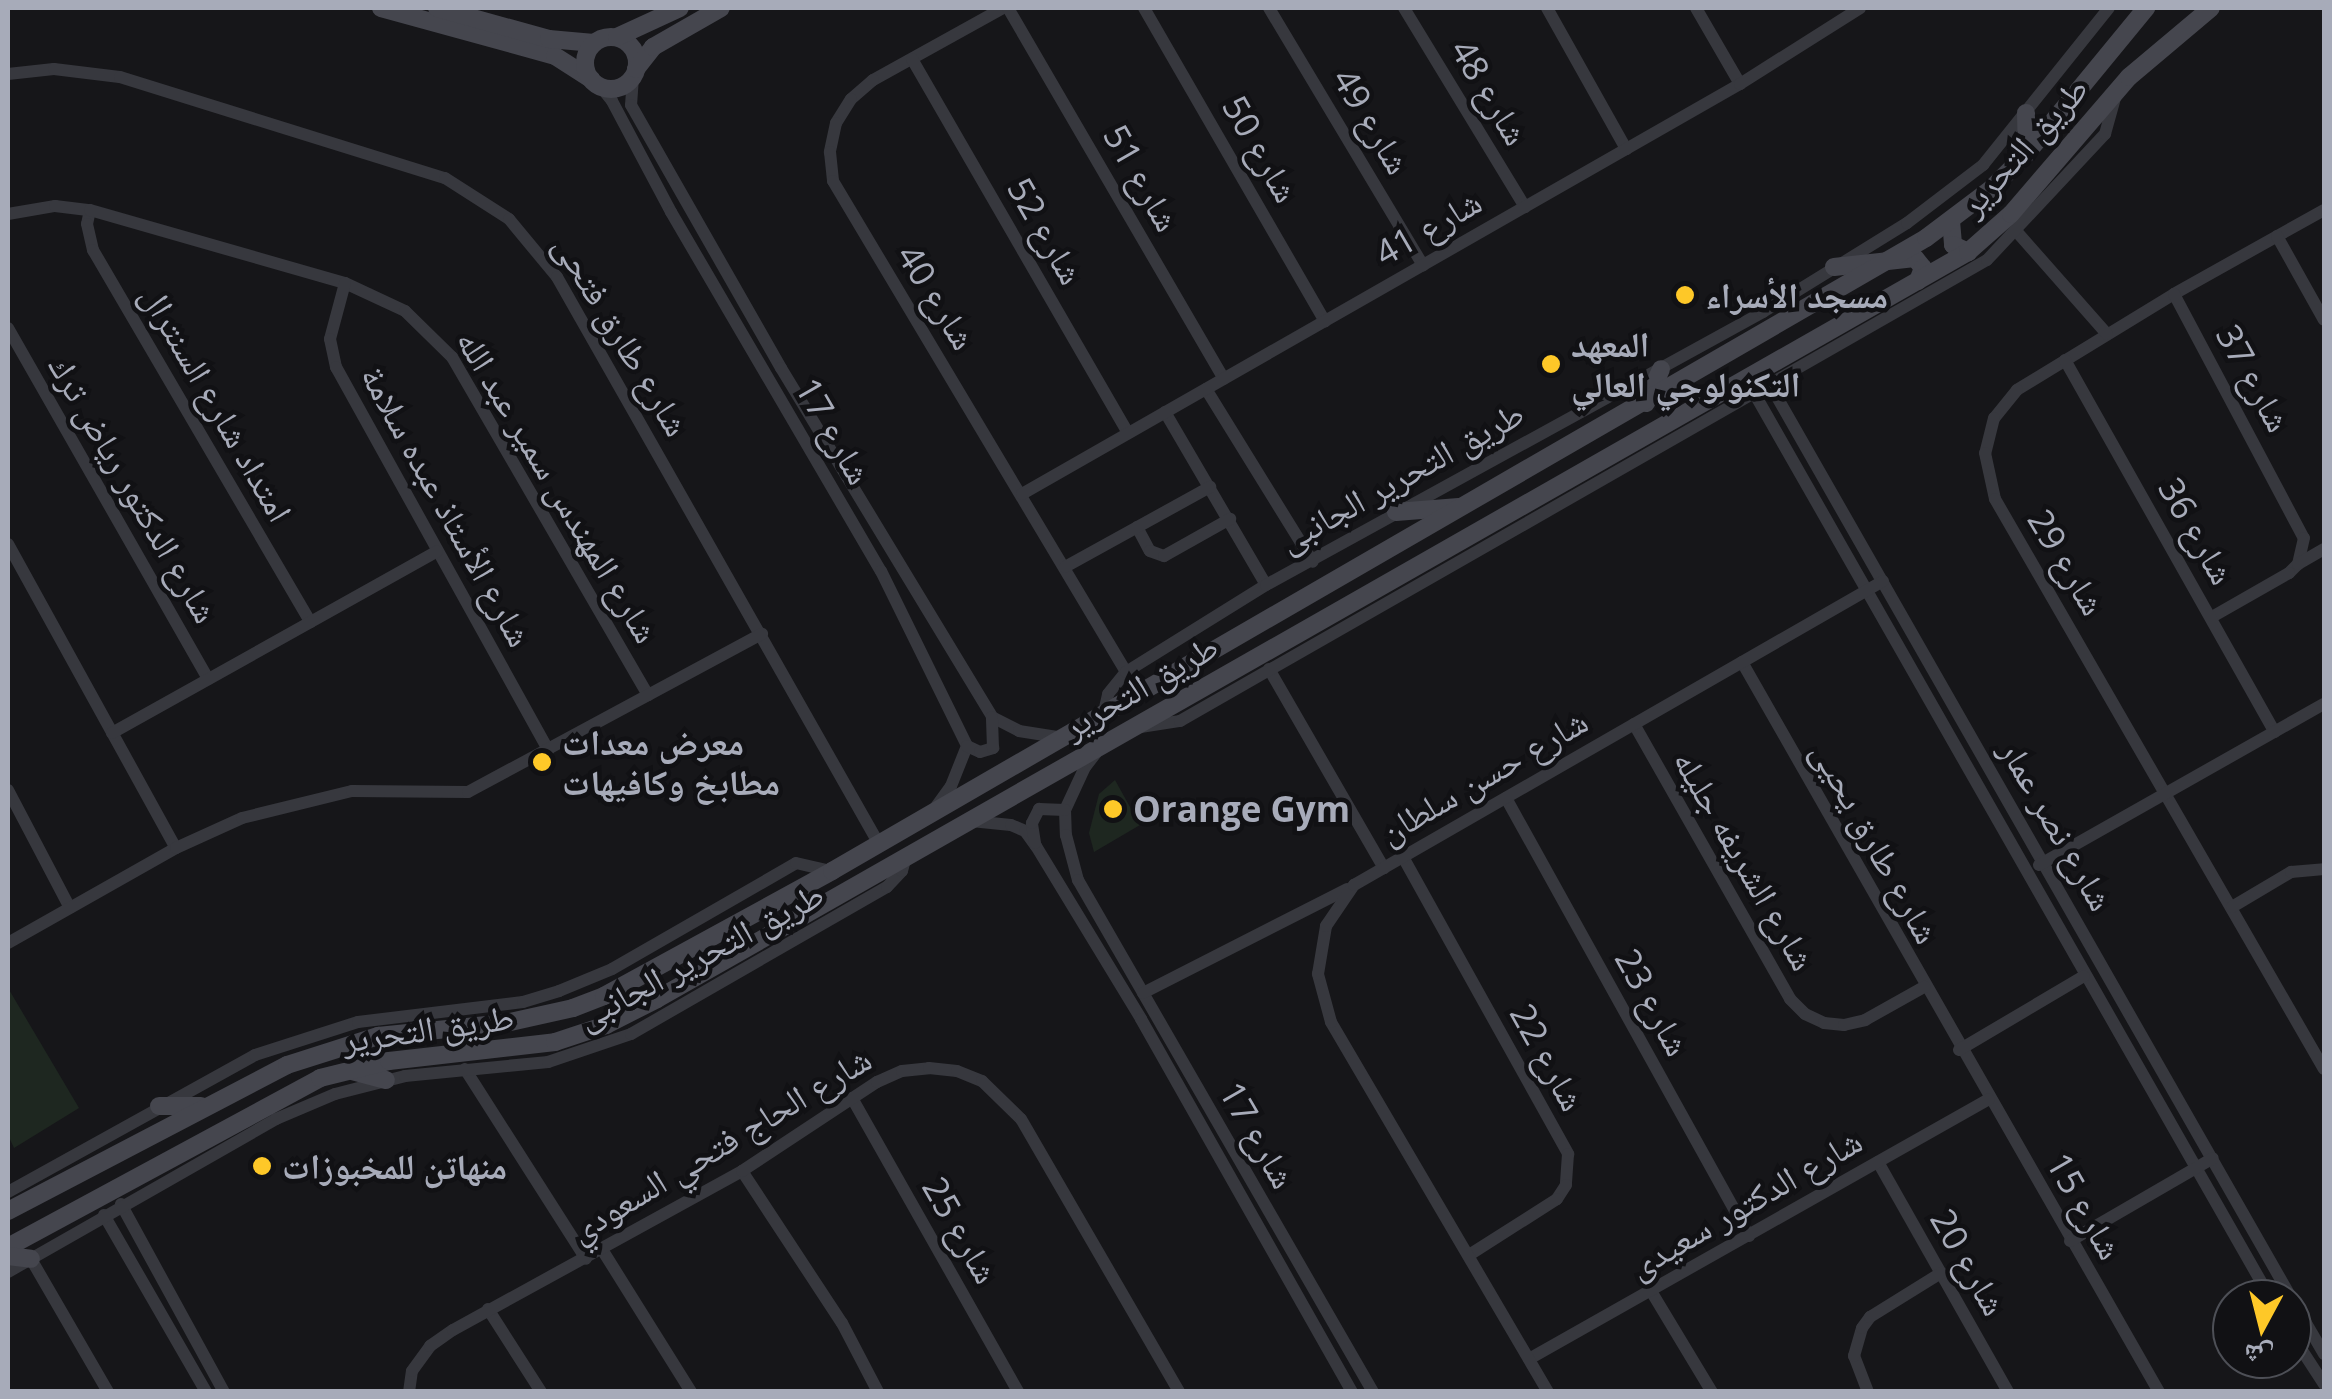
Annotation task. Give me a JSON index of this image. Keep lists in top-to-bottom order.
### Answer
{
  "streets": {
    "street": [
      "شارع 48",
      "شارع 49",
      "طريق التحرير",
      "شارع 50",
      "شارع 51",
      "شارع 41",
      "شارع 52",
      "شارع 40",
      "شارع طارق فتحى",
      "شارع 37",
      "امتداد شارع السنترال",
      "شارع 17",
      "طريق التحرير الجانبى",
      "شارع المهندس سمير عبد الله",
      "شارع الدكتور رياض ترك",
      "شارع الأستاذ عبده سلامة",
      "شارع 36",
      "شارع 29",
      "شارع حسن سلطان",
      "شارع نصر عمار",
      "شارع طارق يحيى",
      "شارع الشريفه جليله",
      "شارع 23",
      "شارع 22",
      "شارع الحاج فتحي السعودي",
      "شارع الدكتور سعيدى",
      "شارع 15",
      "شارع 25",
      "شارع 20"
    ]
  },
  "crossings": [
    ["شارع 48", "شارع 41"],
    ["شارع 49", "شارع 41"],
    ["طريق التحرير", "شارع طارق فتحى"],
    ["طريق التحرير", "طريق التحرير الجانبى"],
    ["شارع 50", "شارع 41"],
    ["شارع 51", "شارع 41"],
    ["شارع 51", "شارع 40"],
    ["شارع 41", "شارع 52"],
    ["شارع 41", "شارع 40"],
    ["شارع 52", "شارع 40"],
    ["شارع 40", "طريق التحرير الجانبى"],
    ["شارع 37", "شارع 29"],
    ["امتداد شارع السنترال", "شارع المهندس سمير عبد الله"],
    ["شارع المهندس سمير عبد الله", "شارع الأستاذ عبده سلامة"],
    ["شارع 36", "شارع 29"],
    ["شارع حسن سلطان", "شارع نصر عمار"],
    ["شارع حسن سلطان", "شارع طارق يحيى"],
    ["شارع حسن سلطان", "شارع الشريفه جليله"],
    ["شارع حسن سلطان", "شارع 23"],
    ["شارع حسن سلطان", "شارع 22"],
    ["شارع حسن سلطان", "شارع الدكتور سعيدى"],
    ["شارع طارق يحيى", "شارع الشريفه جليله"],
    ["شارع طارق يحيى", "شارع 15"],
    ["شارع 23", "شارع الدكتور سعيدى"],
    ["شارع الحاج فتحي السعودي", "شارع 25"],
    ["شارع الدكتور سعيدى", "شارع 15"],
    ["شارع الدكتور سعيدى", "شارع 20"]
  ],
  "places": [
    "مسجد الأسراء",
    "المعهد التكنولوجي العالي",
    "معرض معدات مطابخ وكافيهات",
    "Orange Gym",
    "منهاتن للمخبوزات"
  ],
  "north": "bottom"
}
